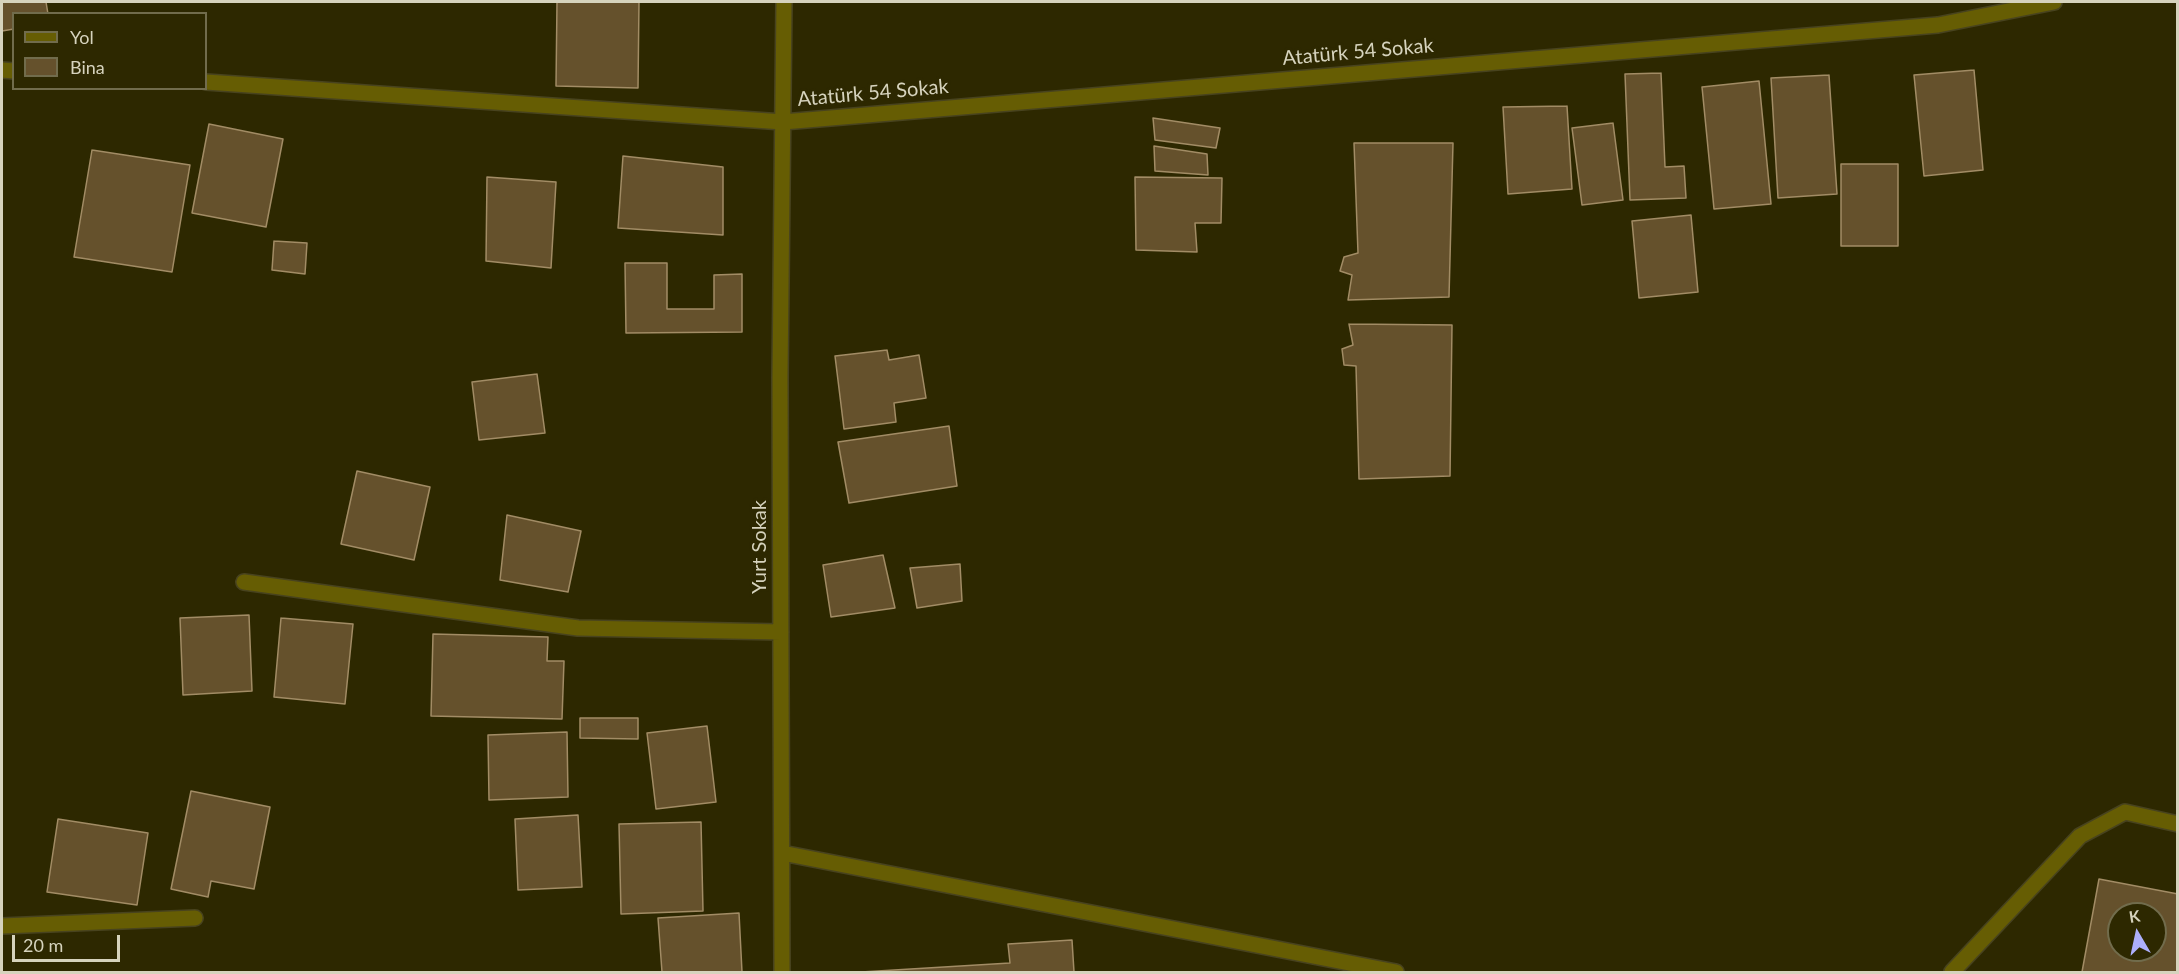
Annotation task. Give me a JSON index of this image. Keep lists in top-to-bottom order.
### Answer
{
  "streets": {
    "street": ["Atatürk 54 Sokak", "Yurt Sokak"]
  },
  "crossings": [
    ["Atatürk 54 Sokak", "Yurt Sokak"]
  ],
  "legend": ["Yol", "Bina"],
  "scale_bar": "20 m",
  "north": "top"
}
